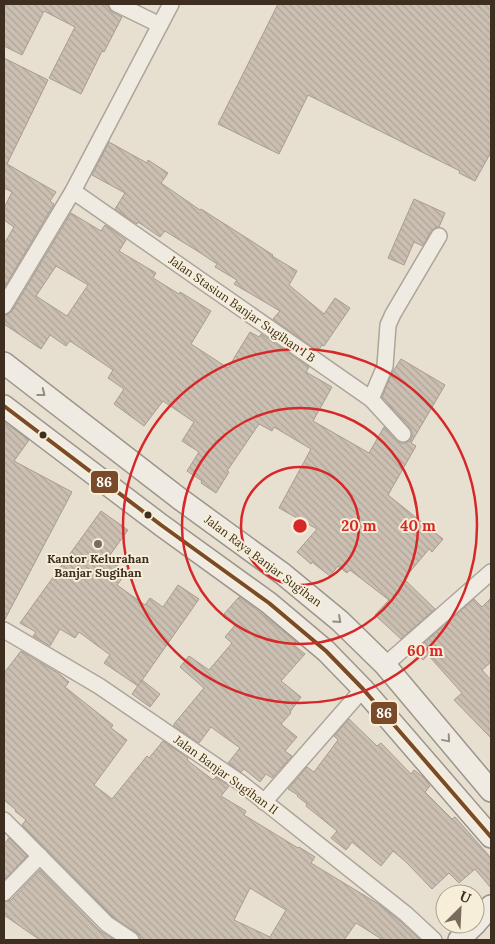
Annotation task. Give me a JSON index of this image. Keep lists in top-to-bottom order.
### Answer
{
  "streets": {
    "main road": ["Jalan Raya Banjar Sugihan"],
    "street": ["Jalan Stasiun Banjar Sugihan I B", "Jalan Banjar Sugihan II"]
  },
  "places": ["Kantor Kelurahan Banjar Sugihan"],
  "lines": ["transit line 86"],
  "north": "top right",
  "rings": ["20 m", "40 m", "60 m"]
}
